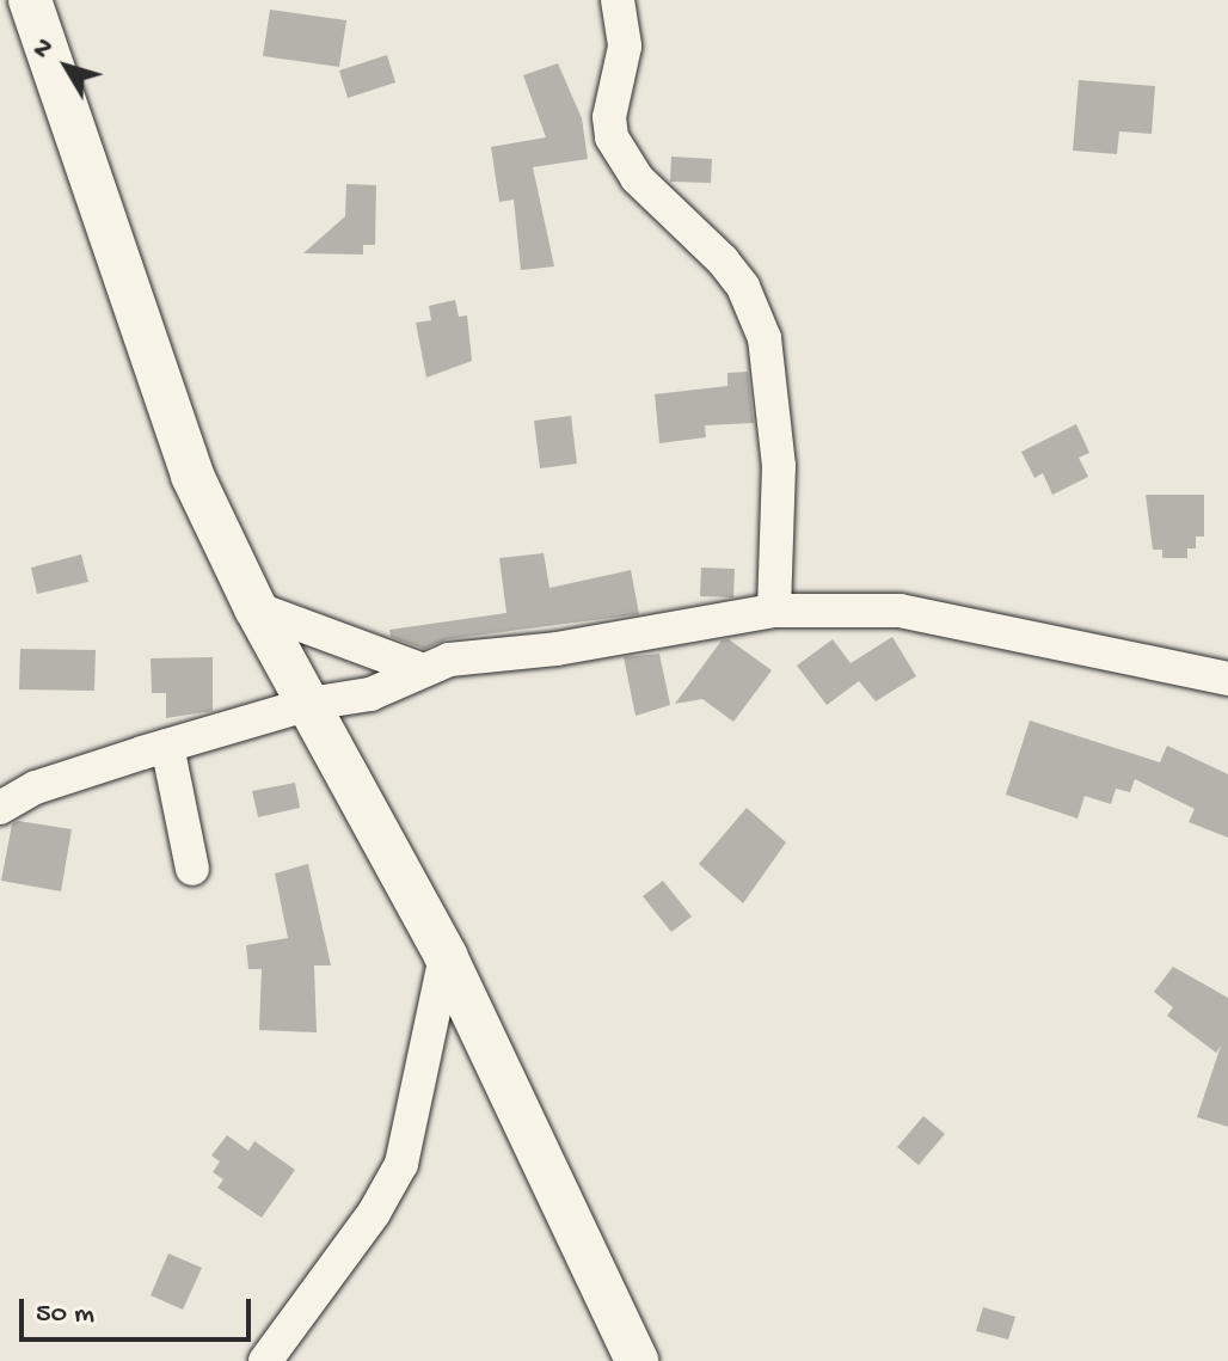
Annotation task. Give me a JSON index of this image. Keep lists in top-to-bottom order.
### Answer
{
  "scale_bar": "50 m",
  "north": "top left"
}
